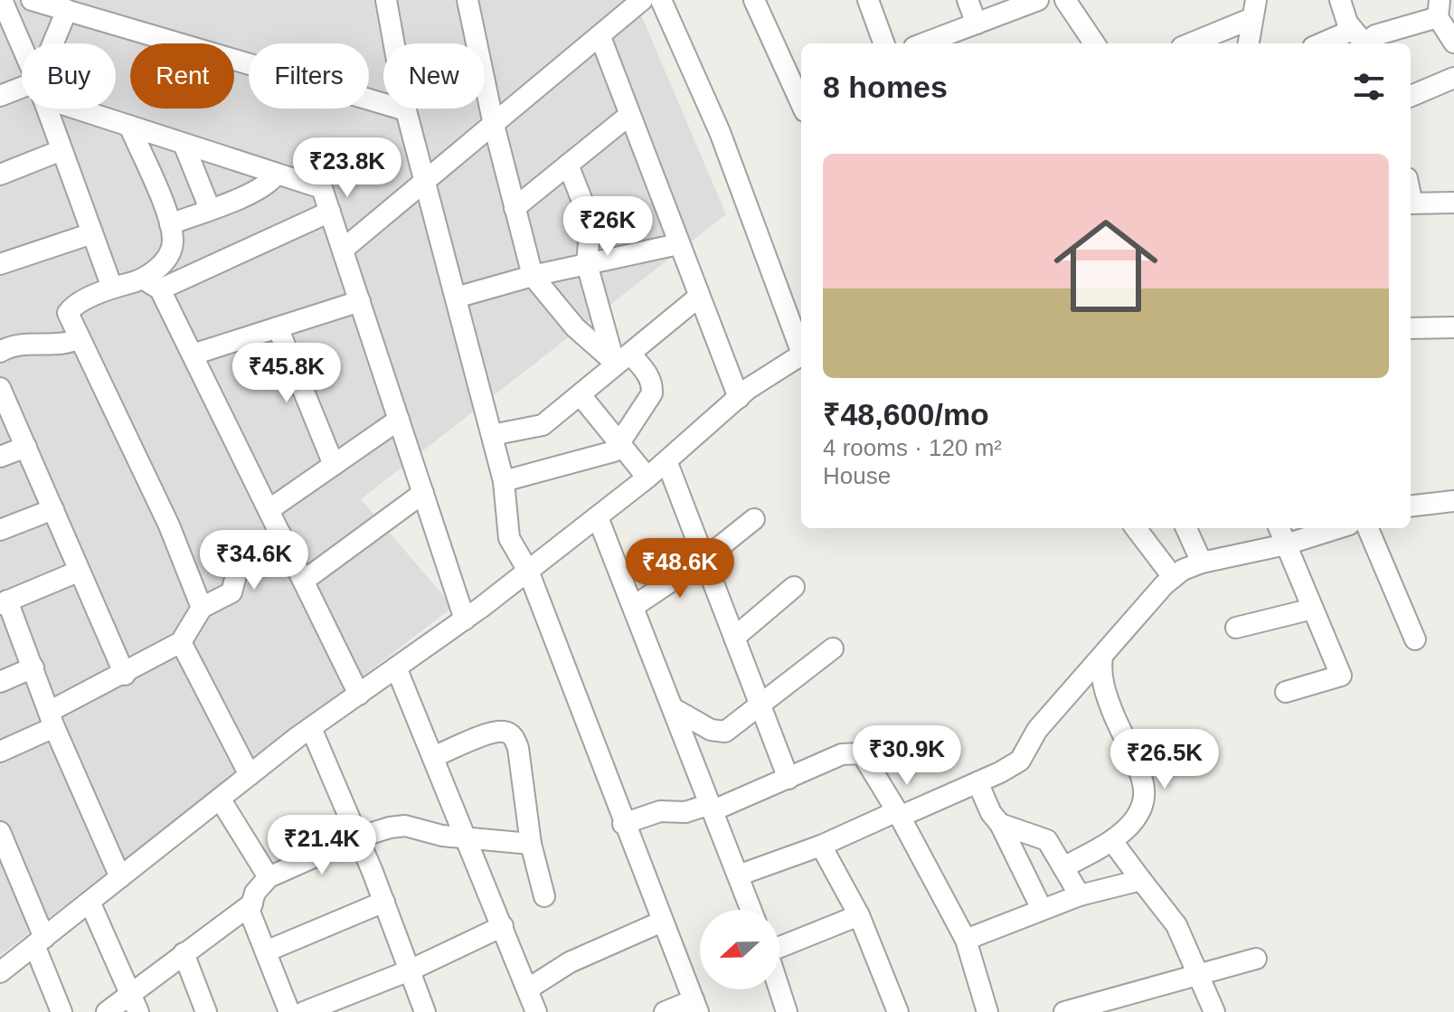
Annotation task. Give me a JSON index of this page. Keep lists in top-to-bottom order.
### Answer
{
  "north": "left",
  "page": {
    "chip": [
      "Buy",
      "Rent",
      "Filters",
      "New"
    ],
    "heading": "8 homes",
    "list": [
      {
        "name": "₹48,600/mo",
        "note": "4 rooms · 120 m² · House"
      }
    ],
    "price": [
      "₹23.8K",
      "₹26K",
      "₹45.8K",
      "₹34.6K",
      "₹48.6K",
      "₹30.9K",
      "₹26.5K",
      "₹21.4K"
    ]
  }
}
